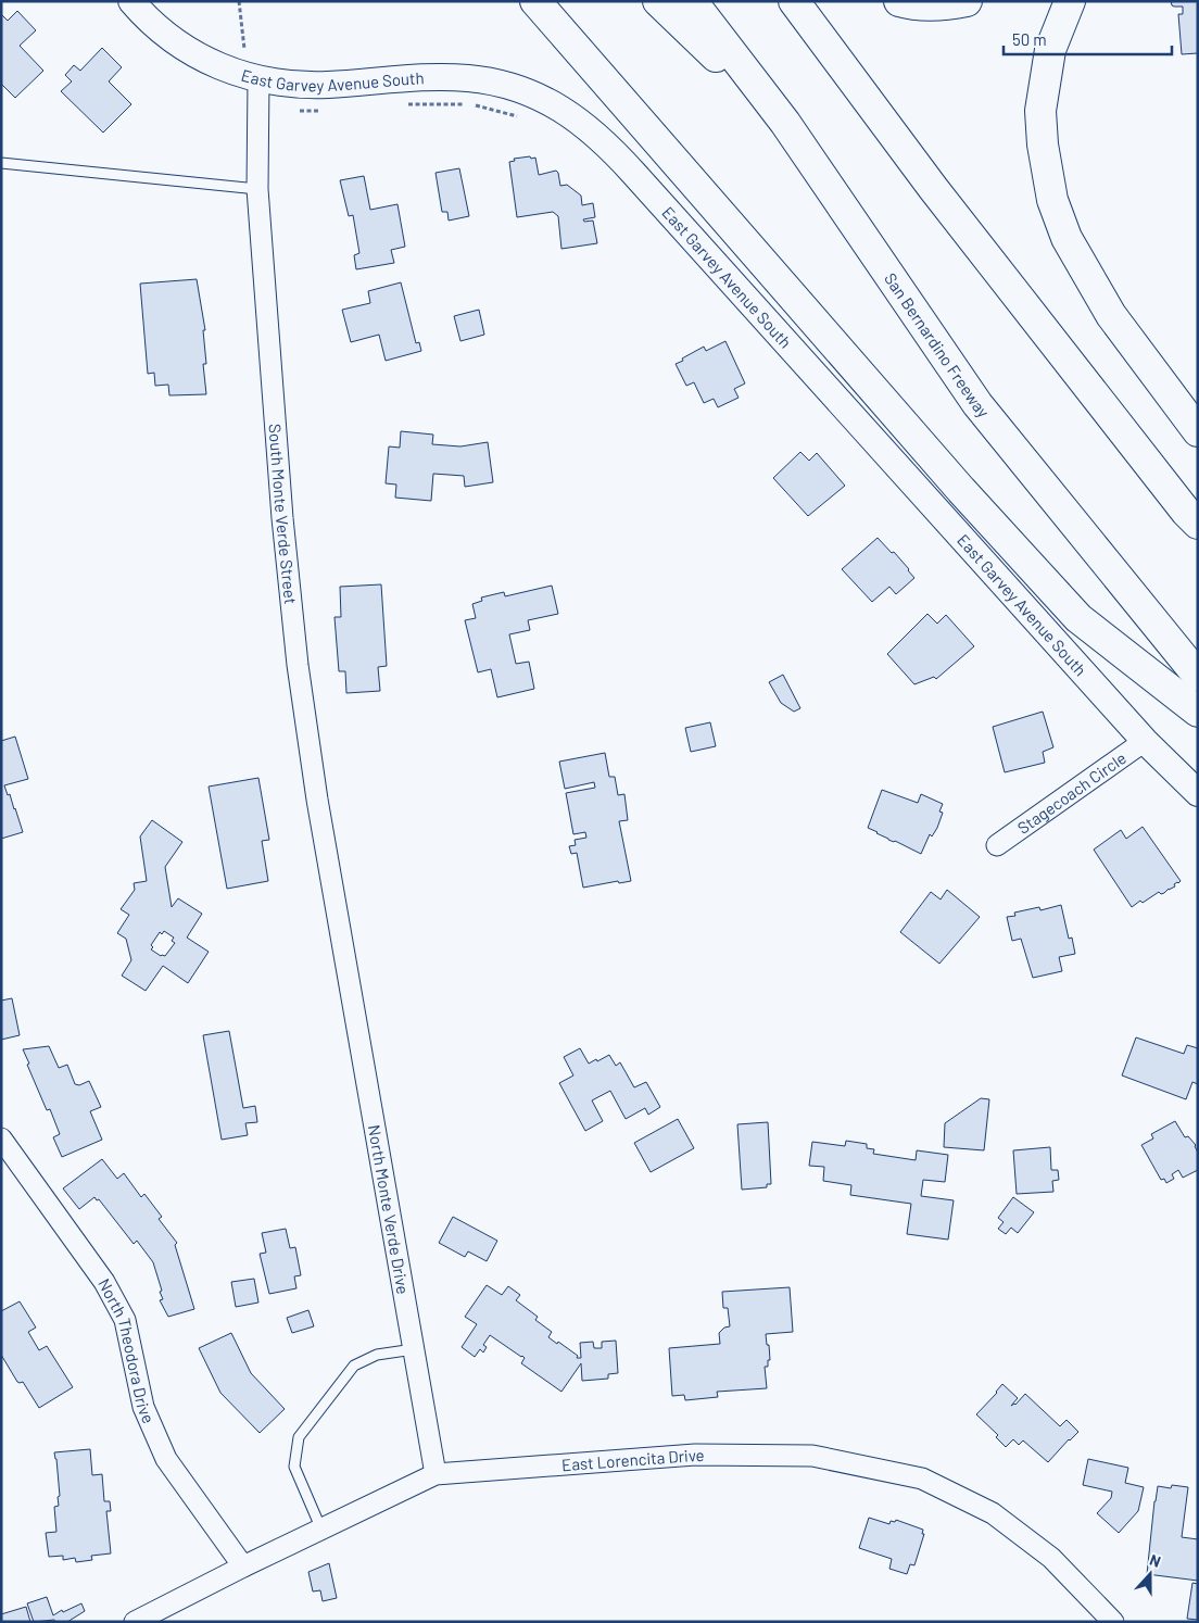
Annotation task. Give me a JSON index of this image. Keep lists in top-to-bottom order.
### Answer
{
  "streets": {
    "highway": ["San Bernardino Freeway"],
    "street": [
      "East Garvey Avenue South",
      "South Monte Verde Street",
      "Stagecoach Circle",
      "North Monte Verde Drive",
      "North Theodora Drive",
      "East Lorencita Drive"
    ]
  },
  "crossings": [
    ["East Garvey Avenue South", "South Monte Verde Street"],
    ["East Garvey Avenue South", "Stagecoach Circle"],
    ["South Monte Verde Street", "North Monte Verde Drive"],
    ["North Monte Verde Drive", "East Lorencita Drive"],
    ["North Theodora Drive", "East Lorencita Drive"]
  ],
  "scale_bar": "50 m",
  "north": "top"
}
